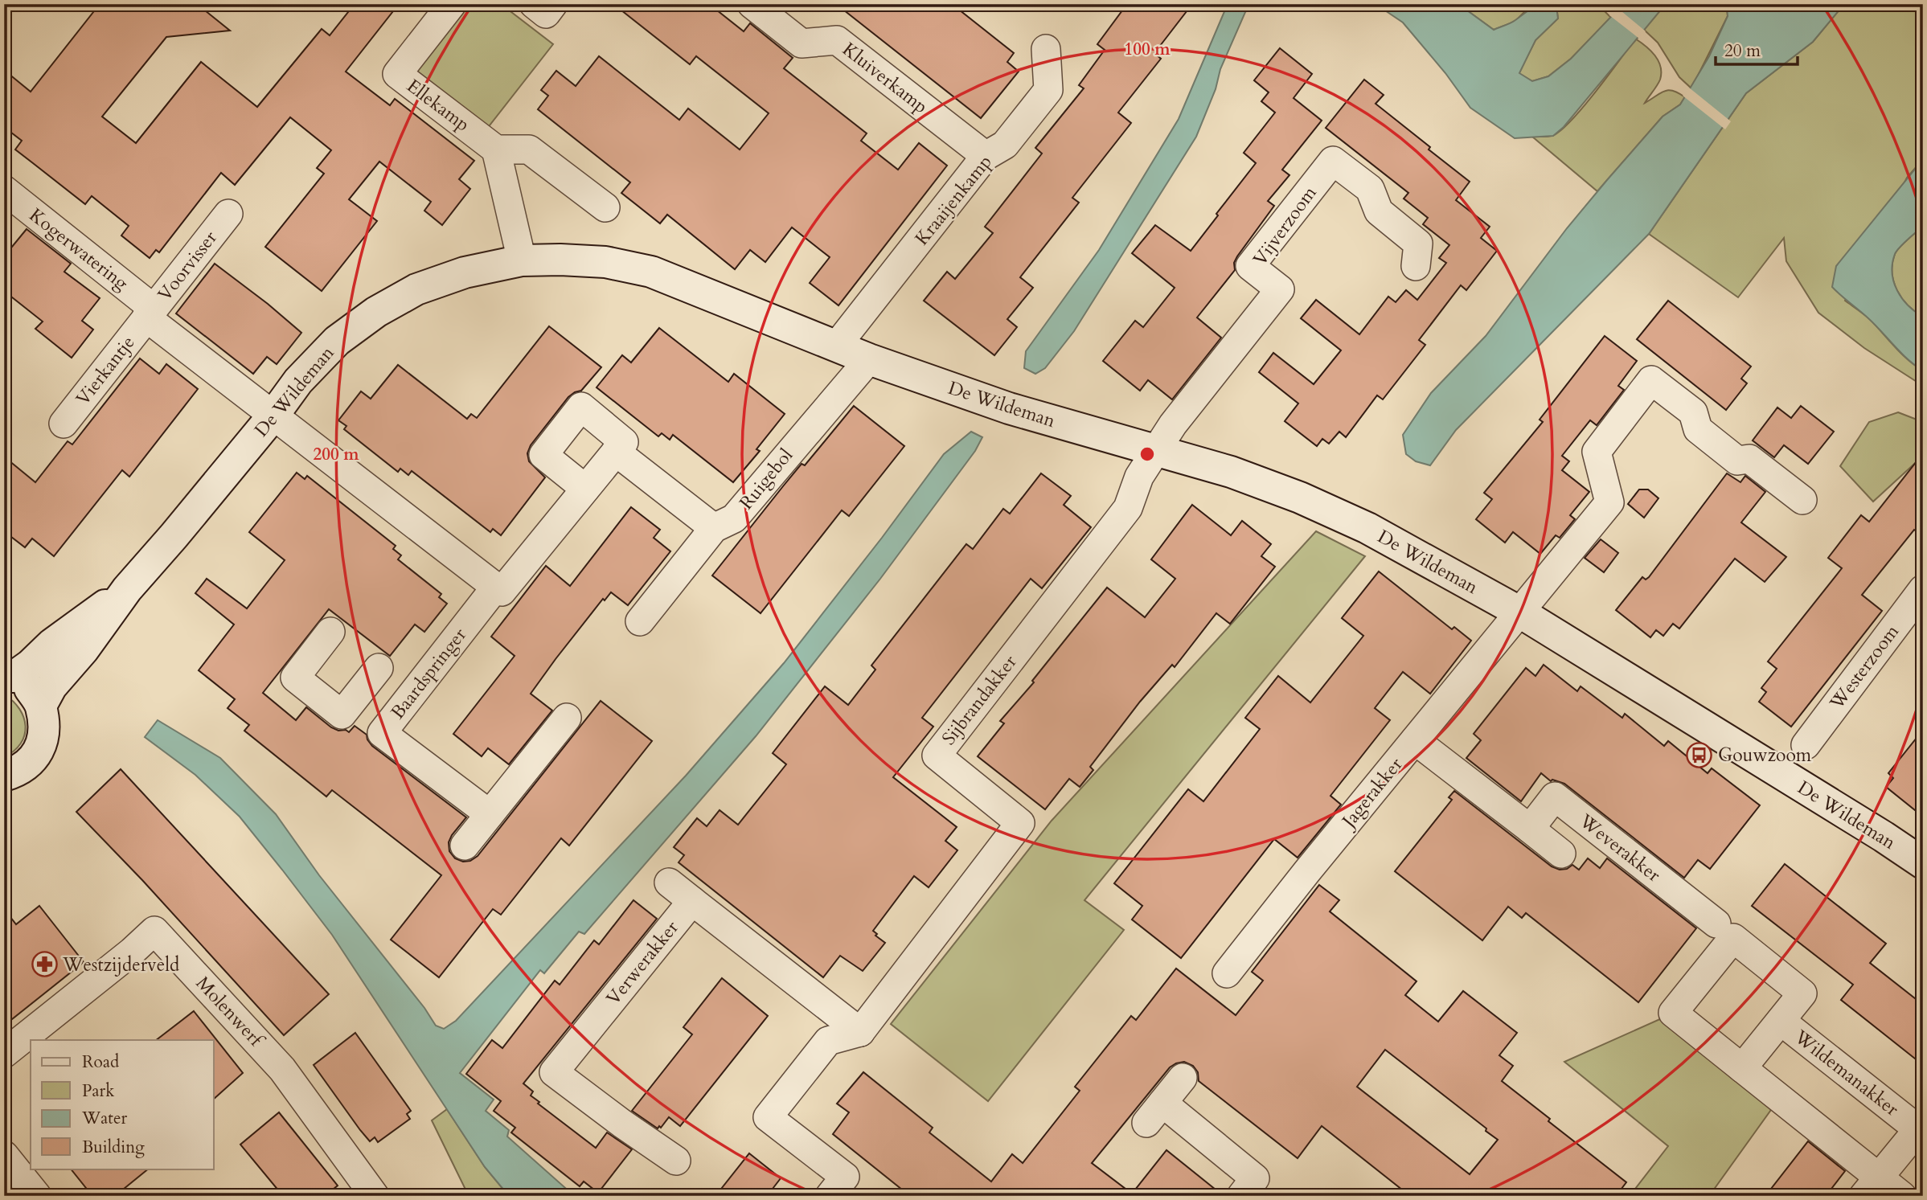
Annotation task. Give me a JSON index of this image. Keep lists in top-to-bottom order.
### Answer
{
  "streets": {
    "street": [
      "Kluiverkamp",
      "Ellekamp",
      "Kraaijenkamp",
      "Vijverzoom",
      "Kogerwatering",
      "Voorvisser",
      "Vierkantje",
      "De Wildeman",
      "Ruigebol",
      "Westerzoom",
      "Baardspringer",
      "Sijbrandakker",
      "Jagerakker",
      "Weverakker",
      "Verwerakker",
      "Molenwerf",
      "Wildemanakker"
    ]
  },
  "crossings": [
    ["Kluiverkamp", "Kraaijenkamp"],
    ["Kraaijenkamp", "De Wildeman"],
    ["Vijverzoom", "De Wildeman"],
    ["Vijverzoom", "Sijbrandakker"],
    ["Kogerwatering", "Voorvisser"],
    ["Kogerwatering", "Vierkantje"],
    ["Kogerwatering", "De Wildeman"],
    ["Voorvisser", "Vierkantje"],
    ["De Wildeman", "Ruigebol"],
    ["De Wildeman", "Sijbrandakker"],
    ["De Wildeman", "Jagerakker"]
  ],
  "places": {
    "bus stop": ["Gouwzoom"],
    "pharmacy": ["Westzijderveld"]
  },
  "legend": [
    "Road",
    "Park",
    "Water",
    "Building"
  ],
  "scale_bar": "20 m",
  "rings": ["100 m", "200 m"]
}
